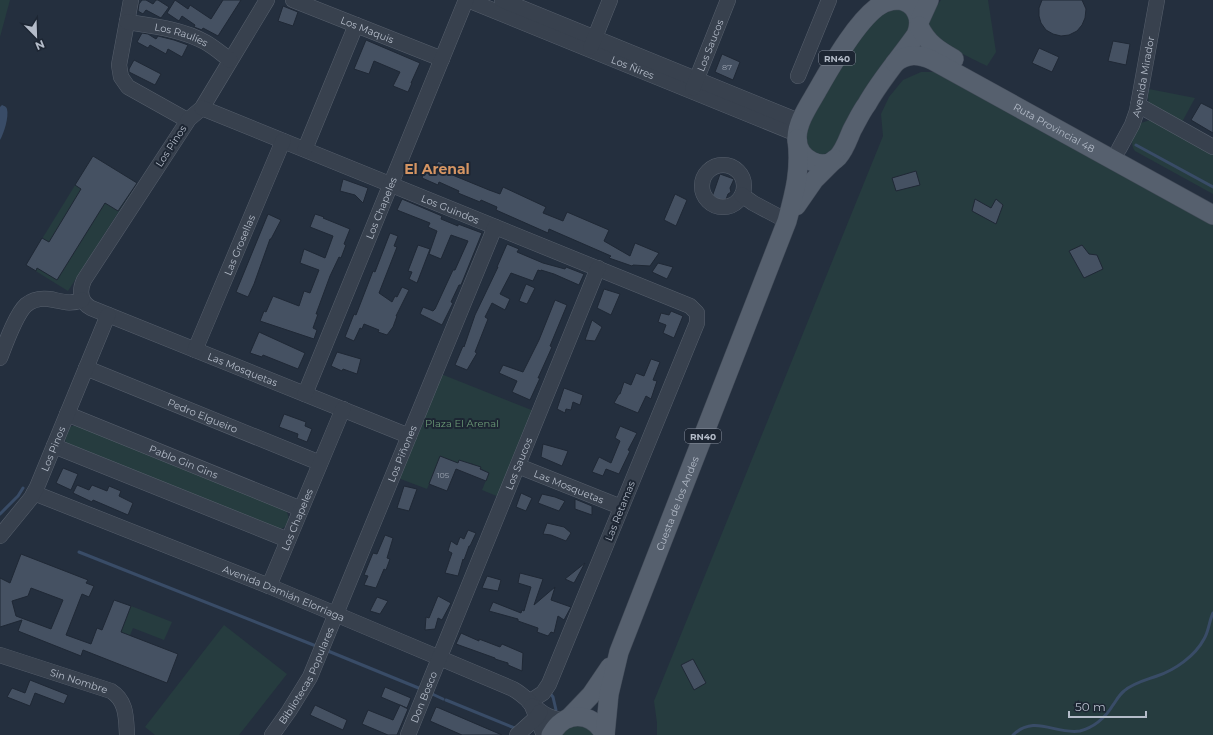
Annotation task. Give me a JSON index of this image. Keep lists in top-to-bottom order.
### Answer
{
  "streets": {
    "main road": ["RN40", "Ruta Provincial 48", "Cuesta de los Andes"],
    "street": [
      "Los Maquis",
      "Los Raulíes",
      "Los Saucos",
      "Los Ñires",
      "Avenida Mirador",
      "Los Pinos",
      "Los Chapeles",
      "Los Guindos",
      "Las Grosellas",
      "Las Mosquetas",
      "Pedro Elgueiro",
      "Los Piñones",
      "Pablo Gin Gins",
      "Las Retamas",
      "Avenida Damián Elorriaga",
      "Bibliotecas Populares",
      "Sin Nombre",
      "Don Bosco"
    ]
  },
  "crossings": [
    ["Los Maquis", "Los Chapeles"],
    ["Los Raulíes", "Los Pinos"],
    ["Los Saucos", "Los Ñires"],
    ["Los Saucos", "Los Guindos"],
    ["Los Saucos", "Las Mosquetas"],
    ["Los Saucos", "Avenida Damián Elorriaga"],
    ["Los Saucos", "Don Bosco"],
    ["RN40", "Los Ñires"],
    ["RN40", "Ruta Provincial 48"],
    ["RN40", "Cuesta de los Andes"],
    ["Los Ñires", "Los Chapeles"],
    ["Los Ñires", "Cuesta de los Andes"],
    ["Avenida Mirador", "Ruta Provincial 48"],
    ["Los Pinos", "Los Guindos"],
    ["Los Pinos", "Las Mosquetas"],
    ["Los Pinos", "Pedro Elgueiro"],
    ["Los Pinos", "Pablo Gin Gins"],
    ["Los Pinos", "Avenida Damián Elorriaga"],
    ["Los Chapeles", "Los Guindos"],
    ["Los Chapeles", "Las Mosquetas"],
    ["Los Chapeles", "Pedro Elgueiro"],
    ["Los Chapeles", "Pablo Gin Gins"],
    ["Los Chapeles", "Avenida Damián Elorriaga"],
    ["Los Guindos", "Las Grosellas"],
    ["Los Guindos", "Los Piñones"],
    ["Los Guindos", "Las Retamas"],
    ["Las Grosellas", "Las Mosquetas"],
    ["Las Mosquetas", "Los Piñones"],
    ["Las Mosquetas", "Las Retamas"],
    ["Los Piñones", "Avenida Damián Elorriaga"],
    ["Los Piñones", "Bibliotecas Populares"],
    ["Las Retamas", "Avenida Damián Elorriaga"],
    ["Avenida Damián Elorriaga", "Bibliotecas Populares"],
    ["Avenida Damián Elorriaga", "Don Bosco"]
  ],
  "districts": ["El Arenal"],
  "parks": ["Plaza El Arenal"],
  "house_numbers": ["87", "105"],
  "scale_bar": "50 m",
  "north": "bottom right"
}
